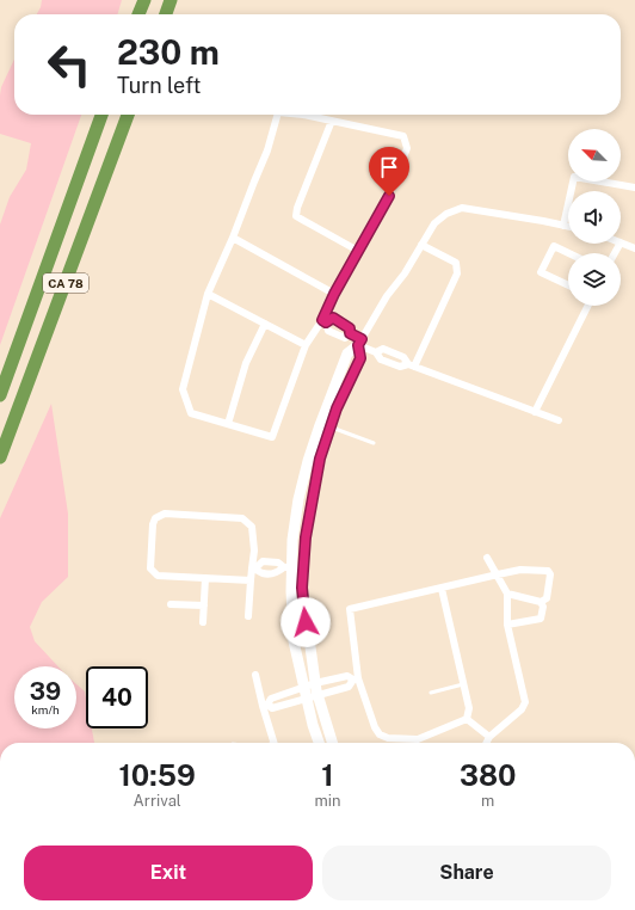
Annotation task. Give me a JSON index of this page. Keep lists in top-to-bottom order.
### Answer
{
  "streets": {
    "highway": ["CA 78"]
  },
  "north": "top left",
  "page": {
    "turn": ["230 m", "Turn left"],
    "speed": "39 km/h",
    "limit": "40",
    "eta": [
      "10:59",
      "Arrival",
      "1",
      "min",
      "380",
      "m"
    ],
    "buttons": ["Exit", "Share"]
  }
}
